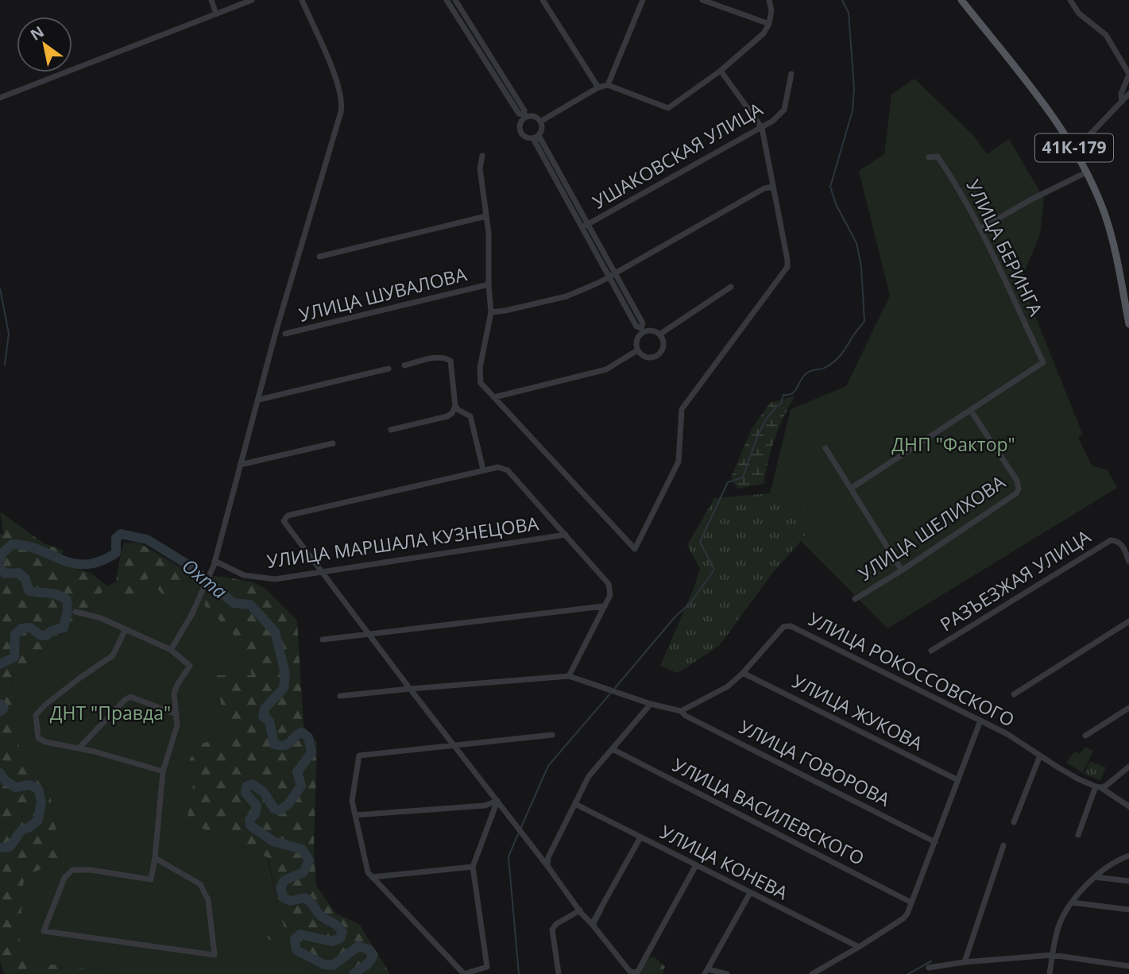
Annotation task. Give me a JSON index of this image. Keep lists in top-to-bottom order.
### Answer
{
  "streets": {
    "main road": ["41К-179"],
    "street": [
      "УШАКОВСКАЯ УЛИЦА",
      "УЛИЦА БЕРИНГА",
      "УЛИЦА ШУВАЛОВА",
      "УЛИЦА ШЕЛИХОВА",
      "УЛИЦА МАРШАЛА КУЗНЕЦОВА",
      "РАЗЪЕЗЖАЯ УЛИЦА",
      "УЛИЦА РОКОССОВСКОГО",
      "УЛИЦА ЖУКОВА",
      "УЛИЦА ГОВОРОВА",
      "УЛИЦА ВАСИЛЕВСКОГО",
      "УЛИЦА КОНЕВА"
    ]
  },
  "crossings": [
    ["УЛИЦА БЕРИНГА", "УЛИЦА ШЕЛИХОВА"],
    ["УЛИЦА РОКОССОВСКОГО", "УЛИЦА ЖУКОВА"],
    ["УЛИЦА РОКОССОВСКОГО", "УЛИЦА ГОВОРОВА"]
  ],
  "water": ["Охта"],
  "parks": ["ДНП \"Фактор\"", "ДНТ \"Правда\""],
  "north": "top left"
}
